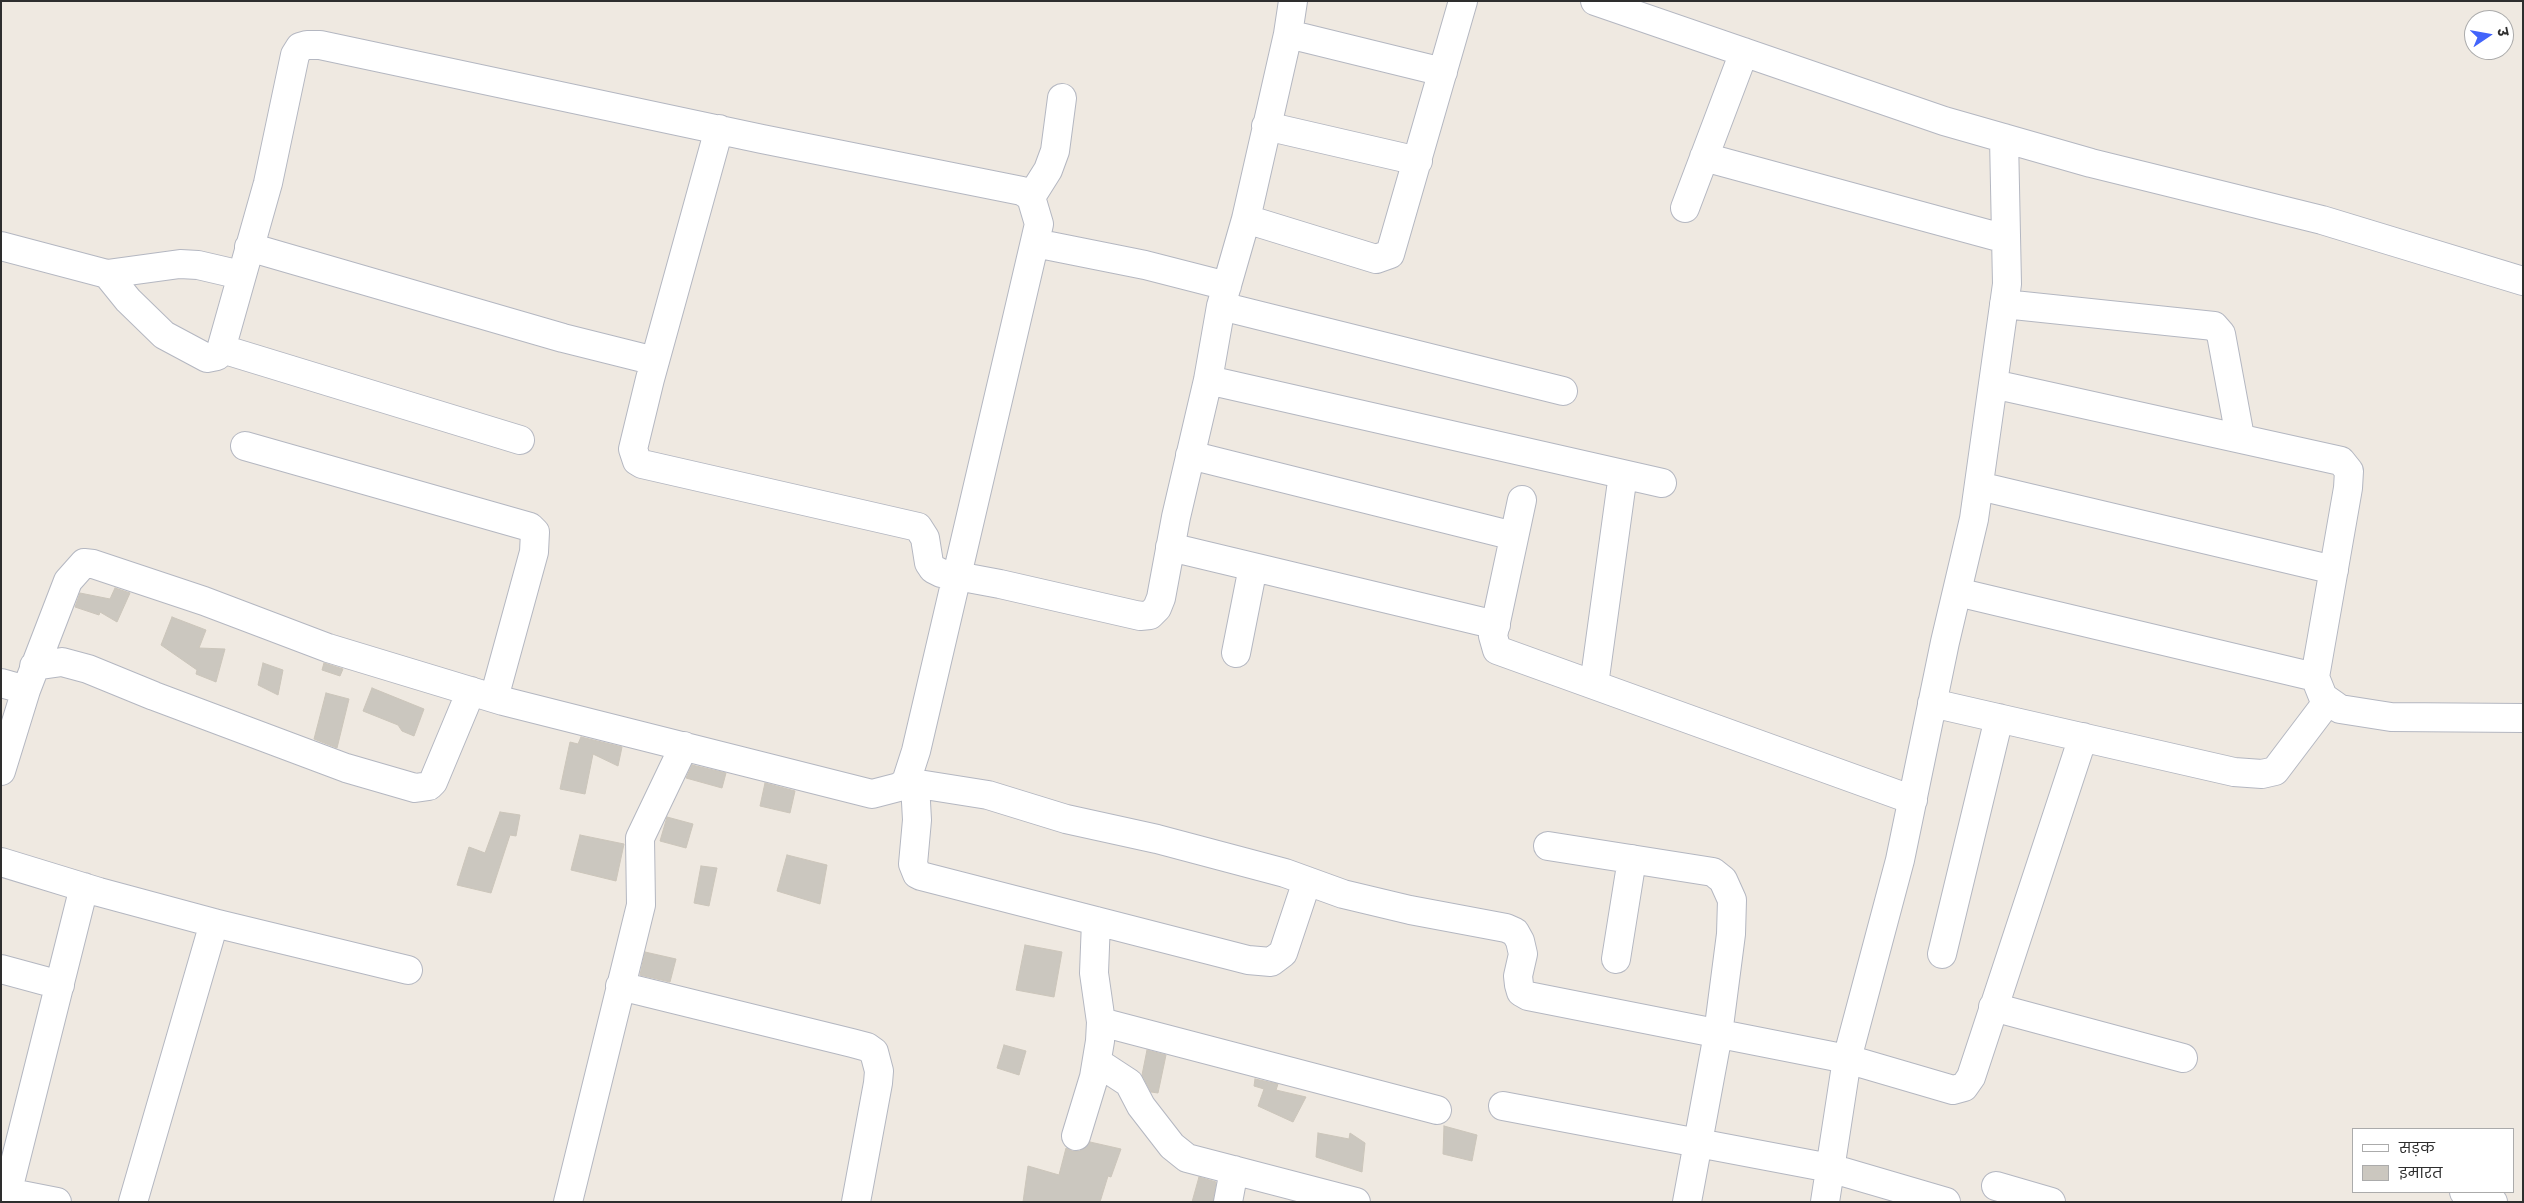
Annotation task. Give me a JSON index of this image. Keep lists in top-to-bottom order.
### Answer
{
  "legend": ["सड़क", "इमारत"],
  "north": "right"
}
